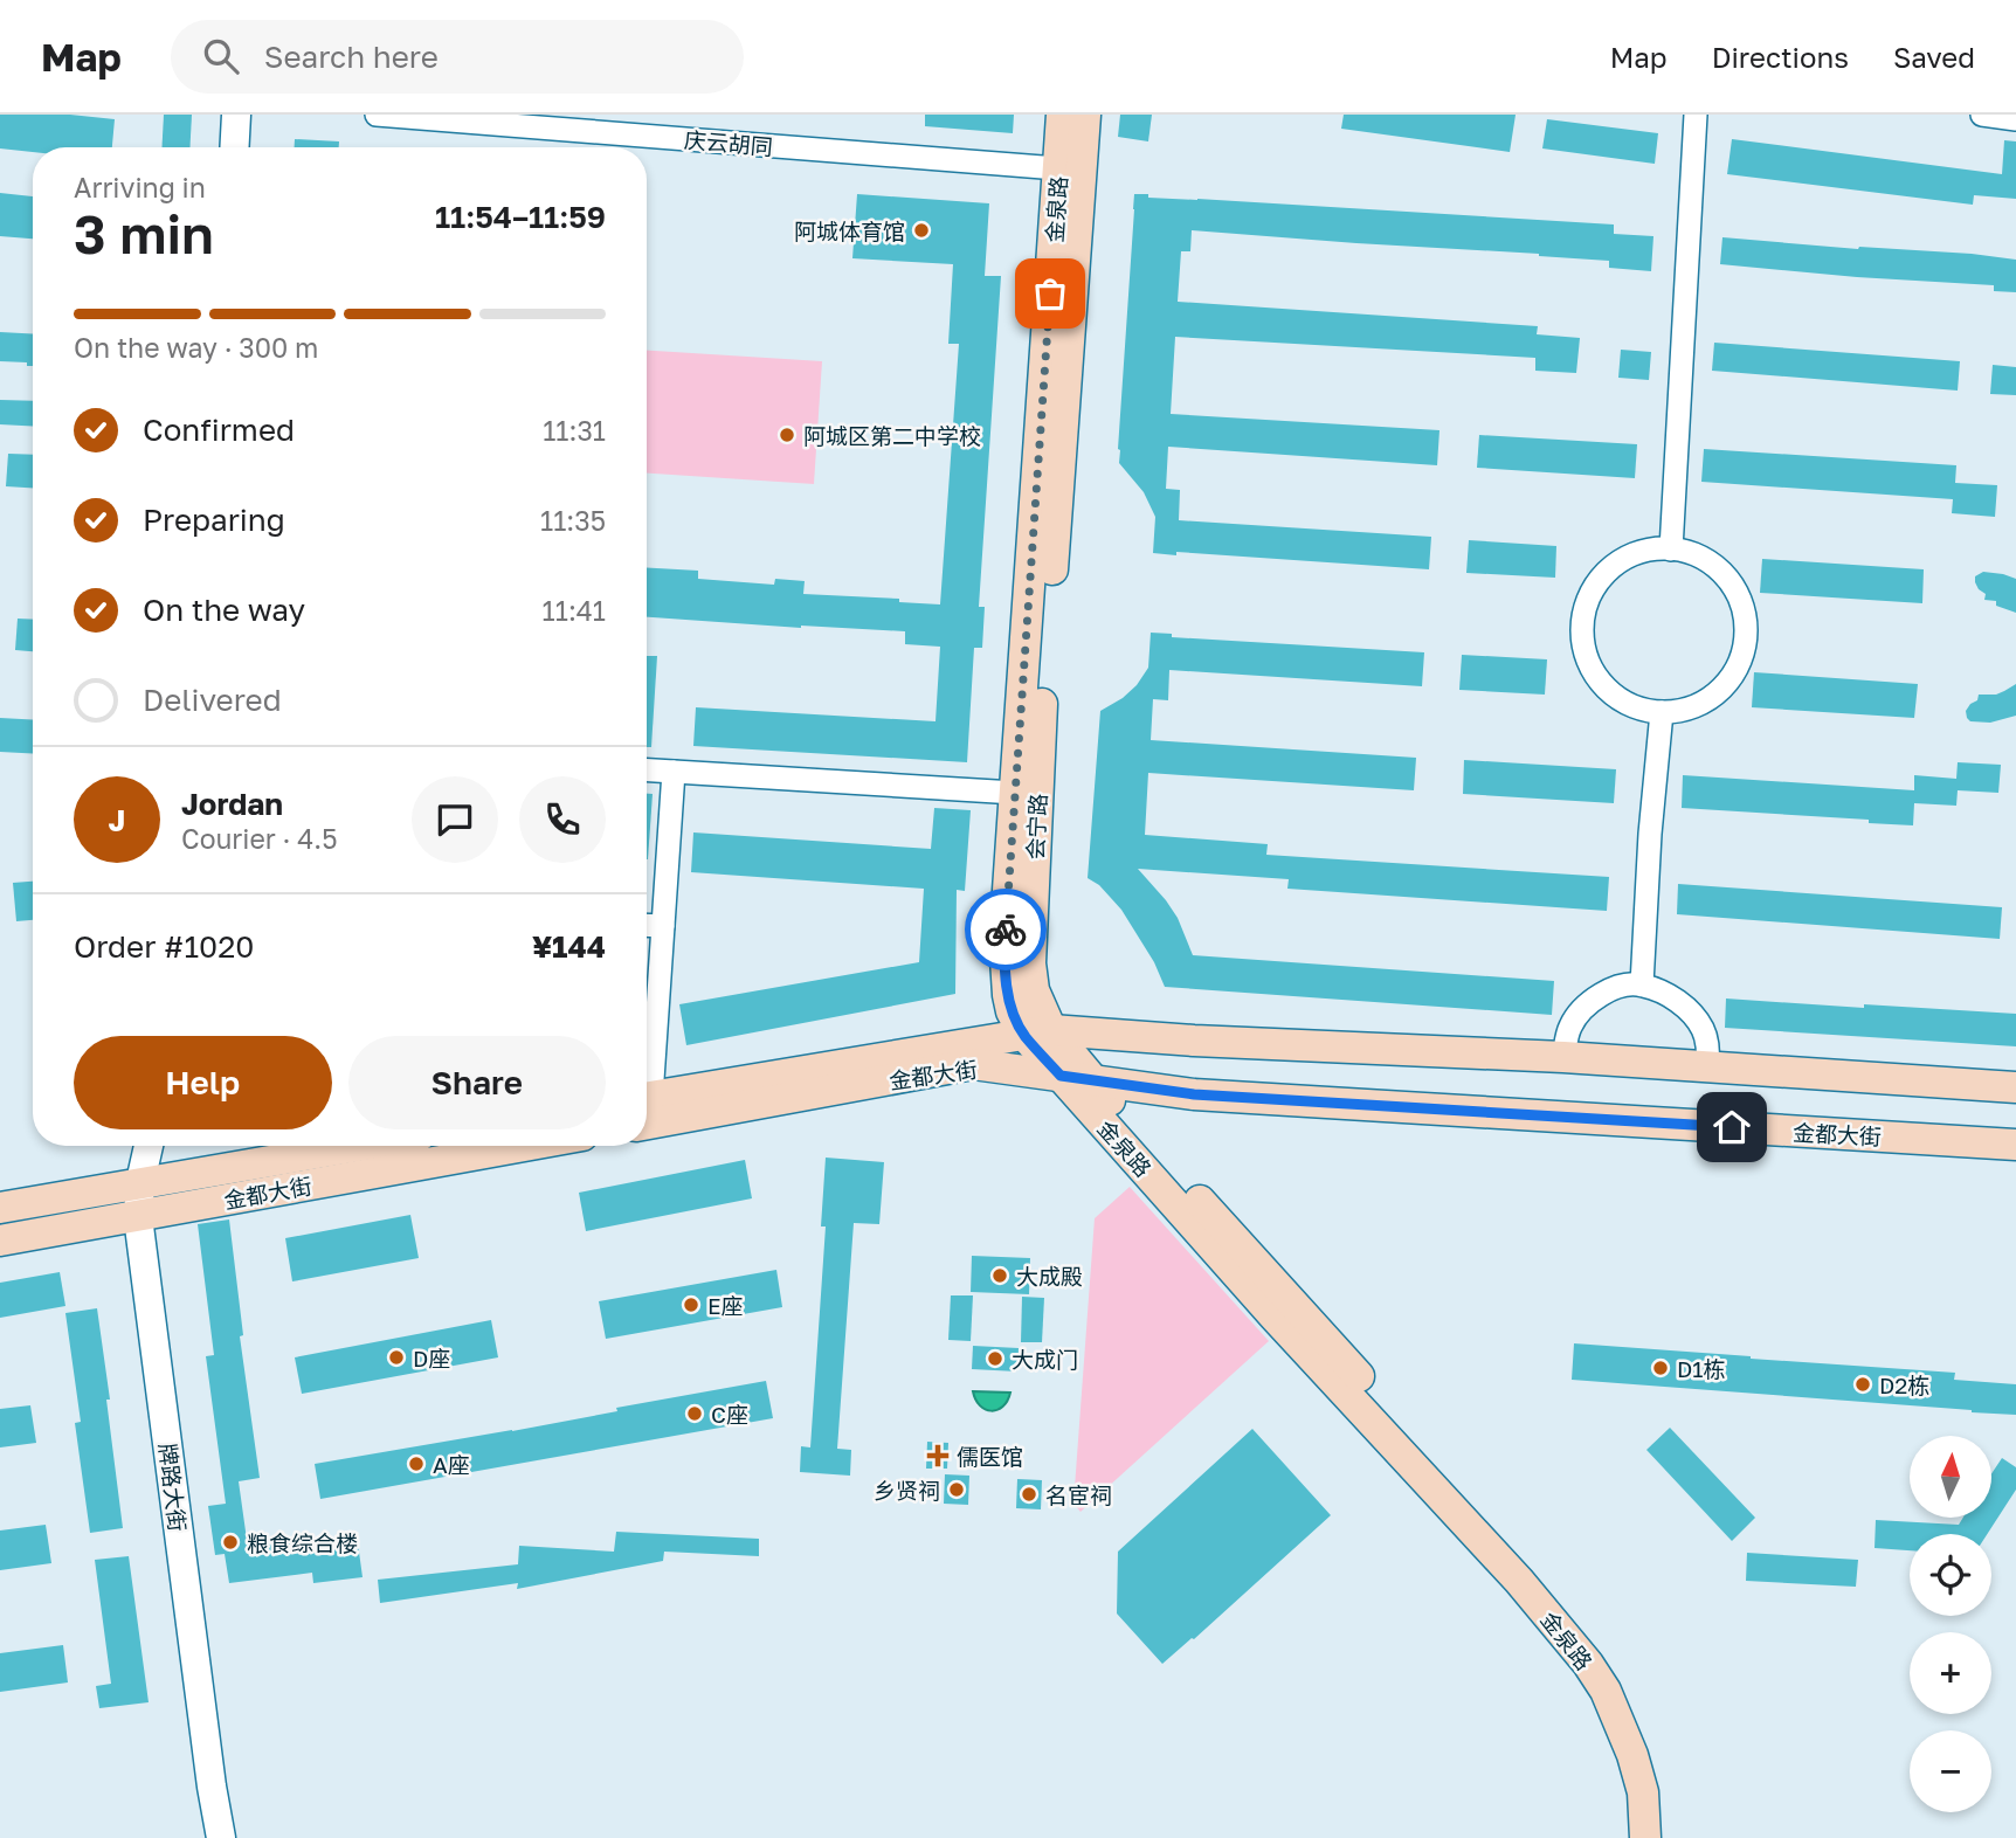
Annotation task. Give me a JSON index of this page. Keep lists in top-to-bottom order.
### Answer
{
  "streets": {
    "main road": ["金泉路", "会宁路", "金都大街"],
    "street": ["庆云胡同", "牌路大街"]
  },
  "crossings": [
    ["庆云胡同", "金泉路"],
    ["庆云胡同", "会宁路"],
    ["金泉路", "会宁路"],
    ["金泉路", "金都大街"],
    ["会宁路", "金都大街"],
    ["金都大街", "牌路大街"]
  ],
  "places": {
    "other": [
      "阿城体育馆",
      "阿城区第二中学校",
      "大成殿",
      "E座",
      "D座",
      "大成门",
      "D1栋",
      "D2栋",
      "C座",
      "A座",
      "乡贤祠",
      "名宦祠",
      "粮食综合楼"
    ],
    "health": ["儒医馆"]
  },
  "north": "top",
  "page": {
    "header": "Map",
    "search": "Search here",
    "nav": ["Map", "Directions", "Saved"],
    "heading": ["3 min", "Arriving in", "11:54–11:59"],
    "panel": [
      "Jordan",
      "Courier · 4.5",
      "Order #1020",
      "¥144"
    ],
    "bar": "On the way · 300 m",
    "list": [
      ["Confirmed", "11:31"],
      ["Preparing", "11:35"],
      ["On the way", "11:41"],
      "Delivered"
    ],
    "round": "J",
    "buttons": ["Help", "Share"],
    "map_buttons": ["+", "−"]
  }
}
